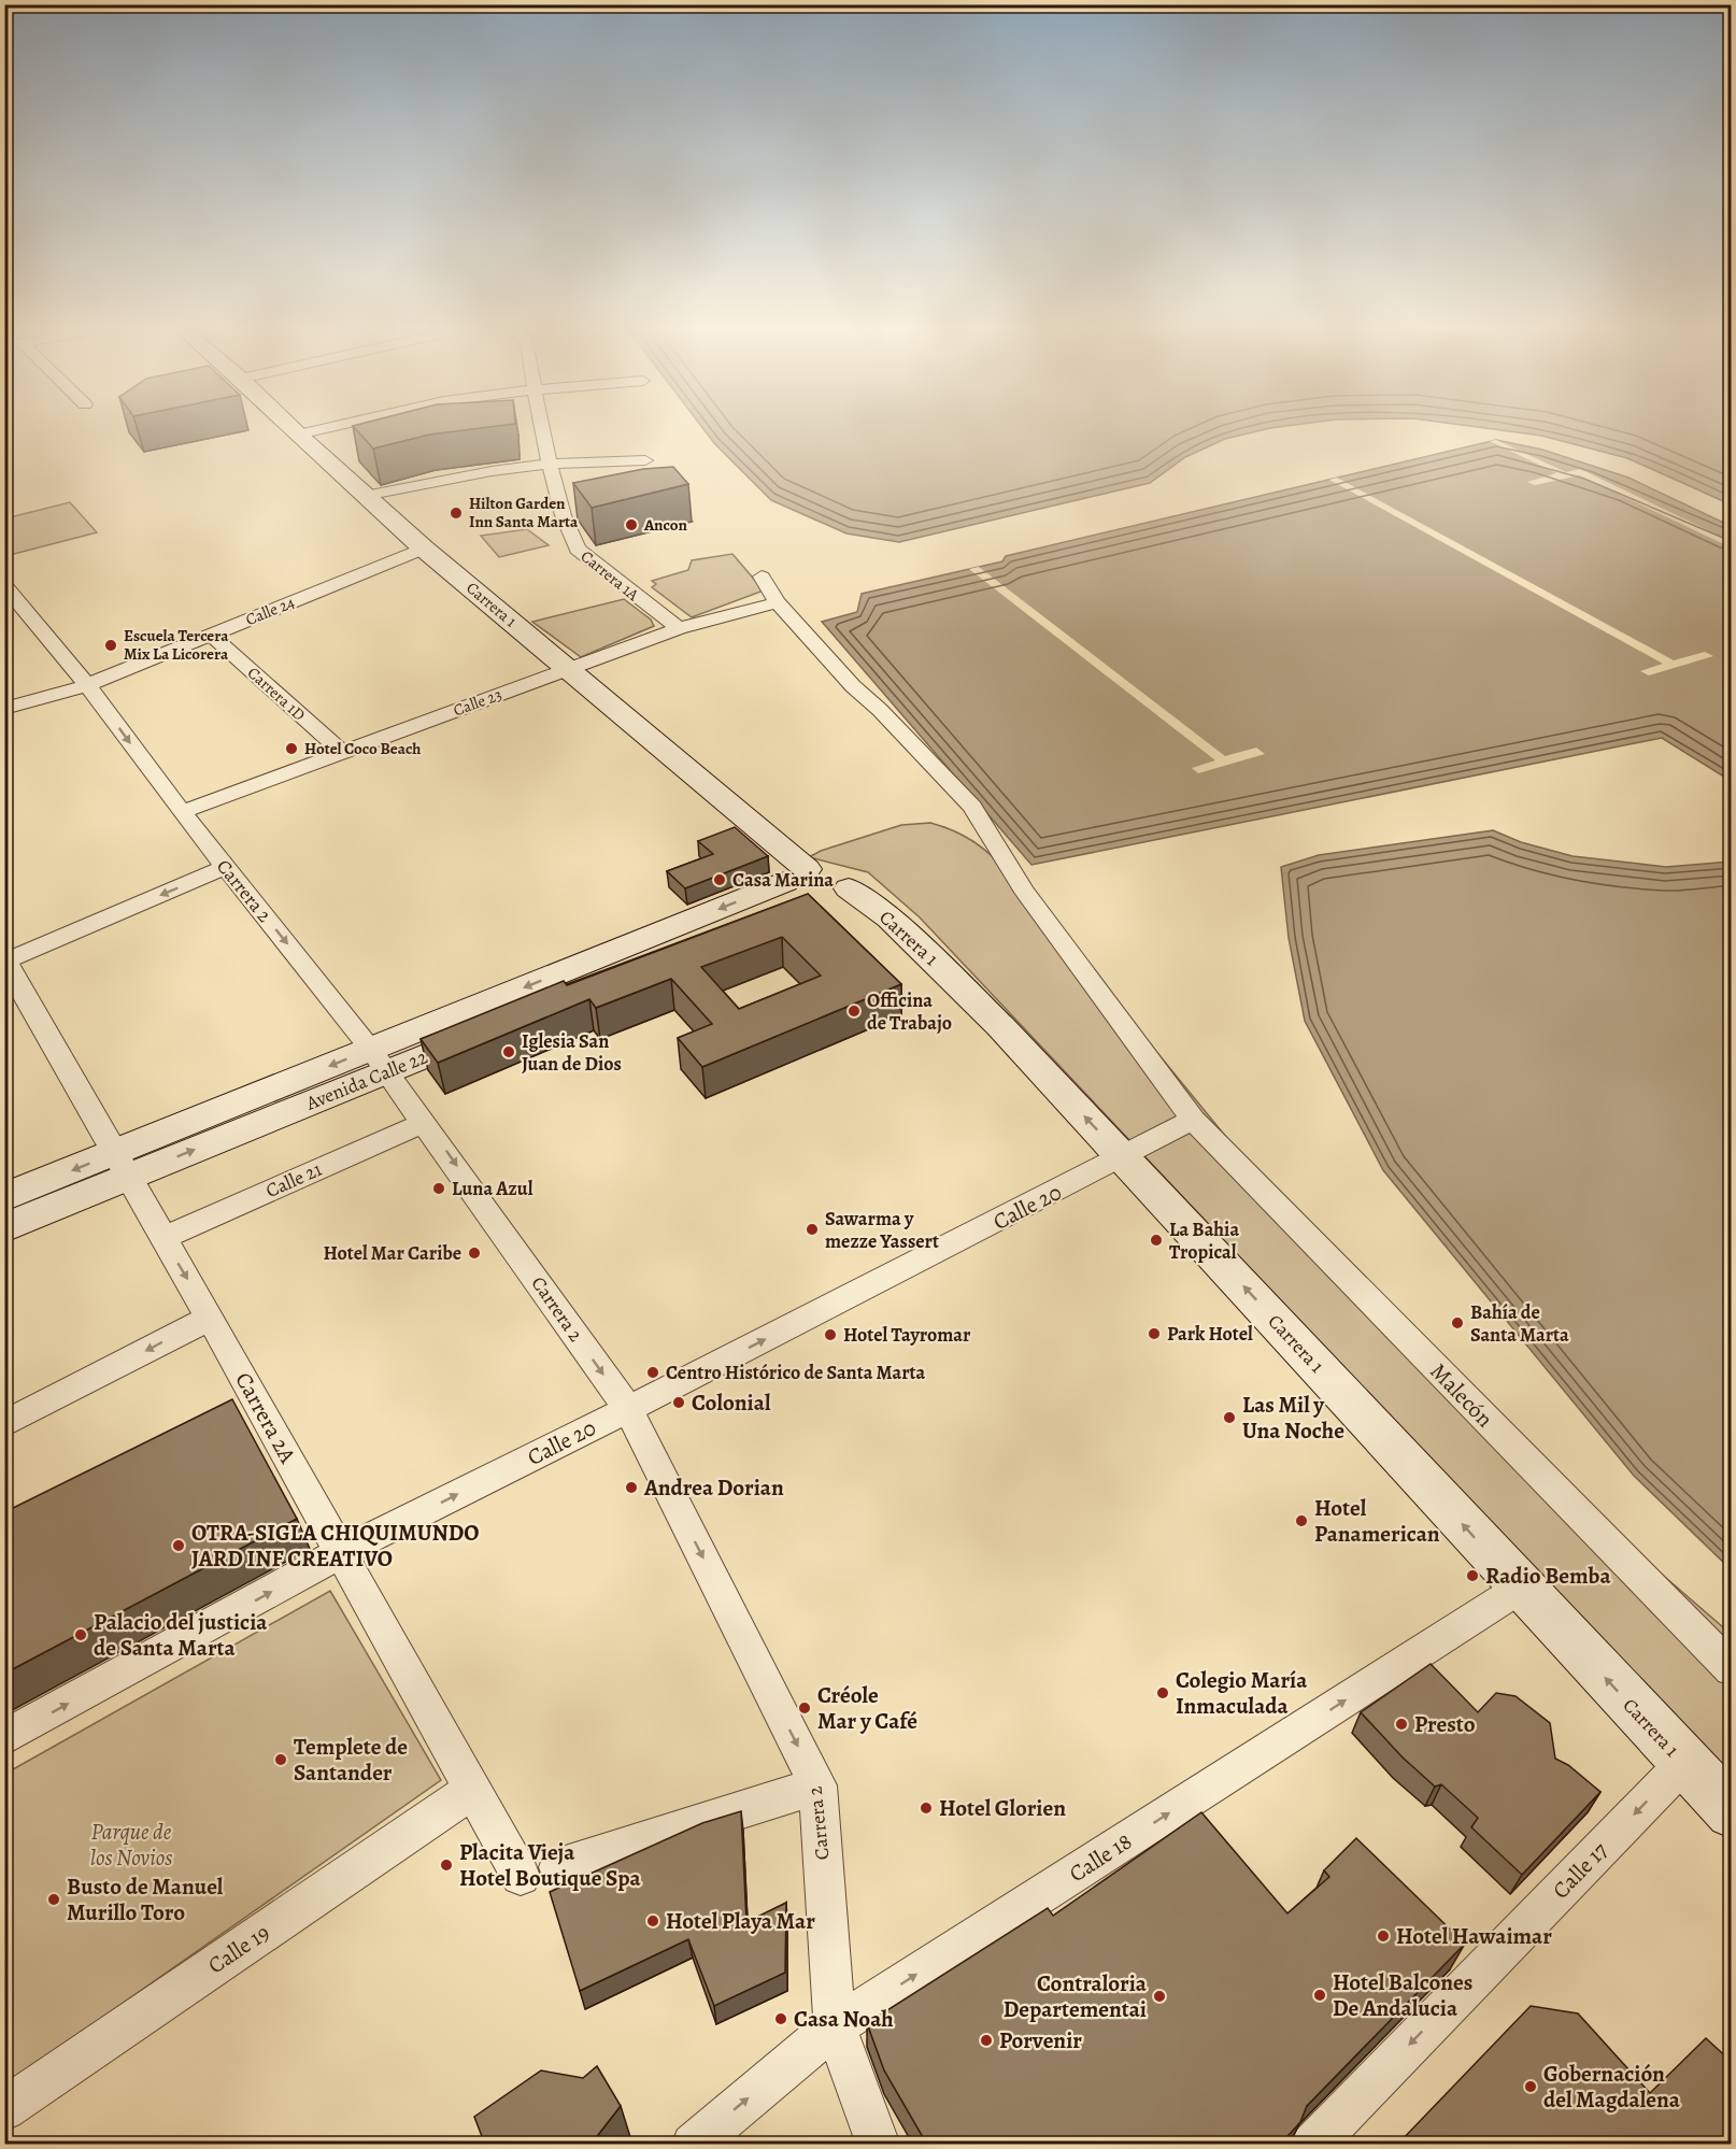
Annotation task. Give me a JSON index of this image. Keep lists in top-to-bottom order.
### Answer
{
  "streets": {
    "street": [
      "Carrera 1A",
      "Carrera 1",
      "Calle 24",
      "Carrera 1D",
      "Calle 23",
      "Carrera 2",
      "Avenida Calle 22",
      "Calle 21",
      "Calle 20",
      "Malecón",
      "Carrera 2A",
      "Calle 18",
      "Calle 17",
      "Calle 19"
    ]
  },
  "crossings": [
    ["Carrera 1A", "Calle 23"],
    ["Carrera 1", "Calle 24"],
    ["Carrera 1", "Calle 23"],
    ["Carrera 1", "Avenida Calle 22"],
    ["Carrera 1", "Calle 20"],
    ["Carrera 1", "Calle 18"],
    ["Carrera 1", "Calle 17"],
    ["Calle 24", "Carrera 1D"],
    ["Calle 24", "Carrera 2"],
    ["Carrera 1D", "Calle 23"],
    ["Calle 23", "Carrera 2"],
    ["Calle 23", "Malecón"],
    ["Carrera 2", "Avenida Calle 22"],
    ["Carrera 2", "Calle 21"],
    ["Carrera 2", "Calle 20"],
    ["Carrera 2", "Calle 18"],
    ["Avenida Calle 22", "Carrera 2A"],
    ["Calle 21", "Carrera 2A"],
    ["Calle 20", "Malecón"],
    ["Calle 20", "Carrera 2A"],
    ["Carrera 2A", "Calle 19"]
  ],
  "one_way": [
    "Carrera 1",
    "Carrera 2",
    "Calle 20",
    "Calle 18",
    "Calle 17"
  ],
  "parks": ["Parque de los Novios"],
  "places": [
    "Hilton Garden Inn Santa Marta",
    "Ancon",
    "Escuela Tercera Mix La Licorera",
    "Hotel Coco Beach",
    "Casa Marina",
    "Officina de Trabajo",
    "Iglesia San Juan de Dios",
    "Luna Azul",
    "Sawarma y mezze Yassert",
    "La Bahia Tropical",
    "Hotel Mar Caribe",
    "Bahía de Santa Marta",
    "Park Hotel",
    "Hotel Tayromar",
    "Centro Histórico de Santa Marta",
    "Colonial",
    "Las Mil y Una Noche",
    "Andrea Dorian",
    "Hotel Panamerican",
    "OTRA-SIGLA CHIQUIMUNDO JARD INF CREATIVO",
    "Radio Bemba",
    "Palacio del justicia de Santa Marta",
    "Colegio María Inmaculada",
    "Créole Mar y Café",
    "Presto",
    "Templete de Santander",
    "Hotel Glorien",
    "Placita Vieja Hotel Boutique Spa",
    "Busto de Manuel Murillo Toro",
    "Hotel Playa Mar",
    "Hotel Hawaimar",
    "Hotel Balcones De Andalucia",
    "Contraloria Departementai",
    "Casa Noah",
    "Porvenir",
    "Gobernación del Magdalena"
  ]
}
